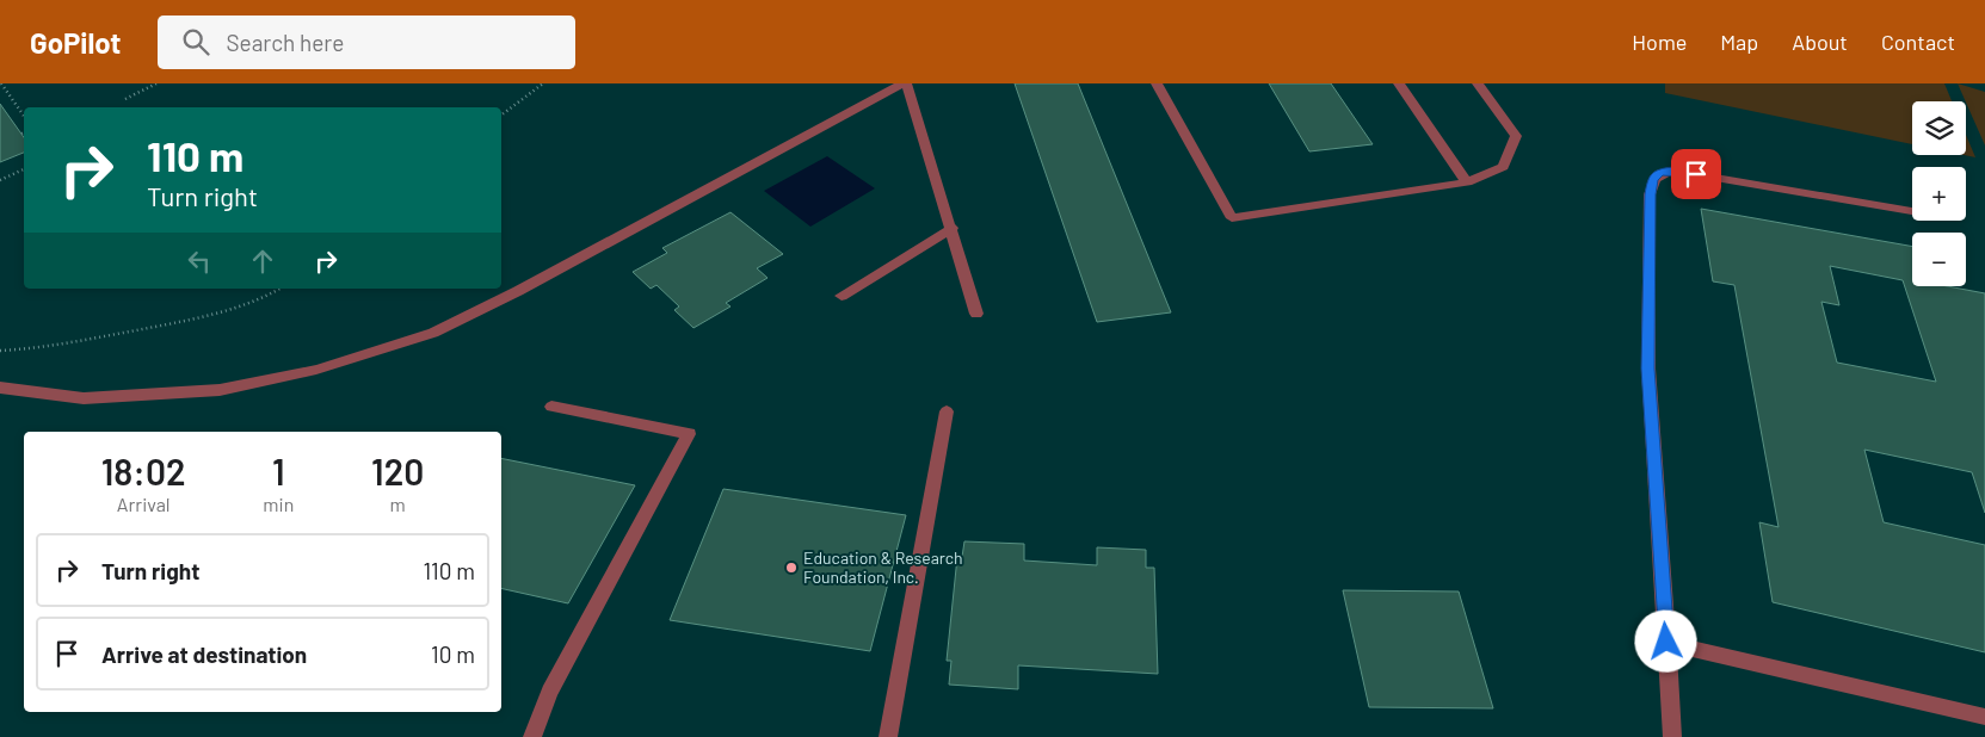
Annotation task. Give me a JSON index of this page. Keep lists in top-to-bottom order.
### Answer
{
  "places": ["Education & Research Foundation, Inc."],
  "page": {
    "header": "GoPilot",
    "search": "Search here",
    "nav": [
      "Home",
      "Map",
      "About",
      "Contact"
    ],
    "map_buttons": ["+", "−"],
    "turn": ["110 m", "Turn right"],
    "eta": [
      "18:02",
      "Arrival",
      "1",
      "min",
      "120",
      "m"
    ],
    "list": [
      {
        "name": "Turn right",
        "value": "110 m"
      },
      {
        "name": "Arrive at destination",
        "value": "10 m"
      }
    ]
  }
}
